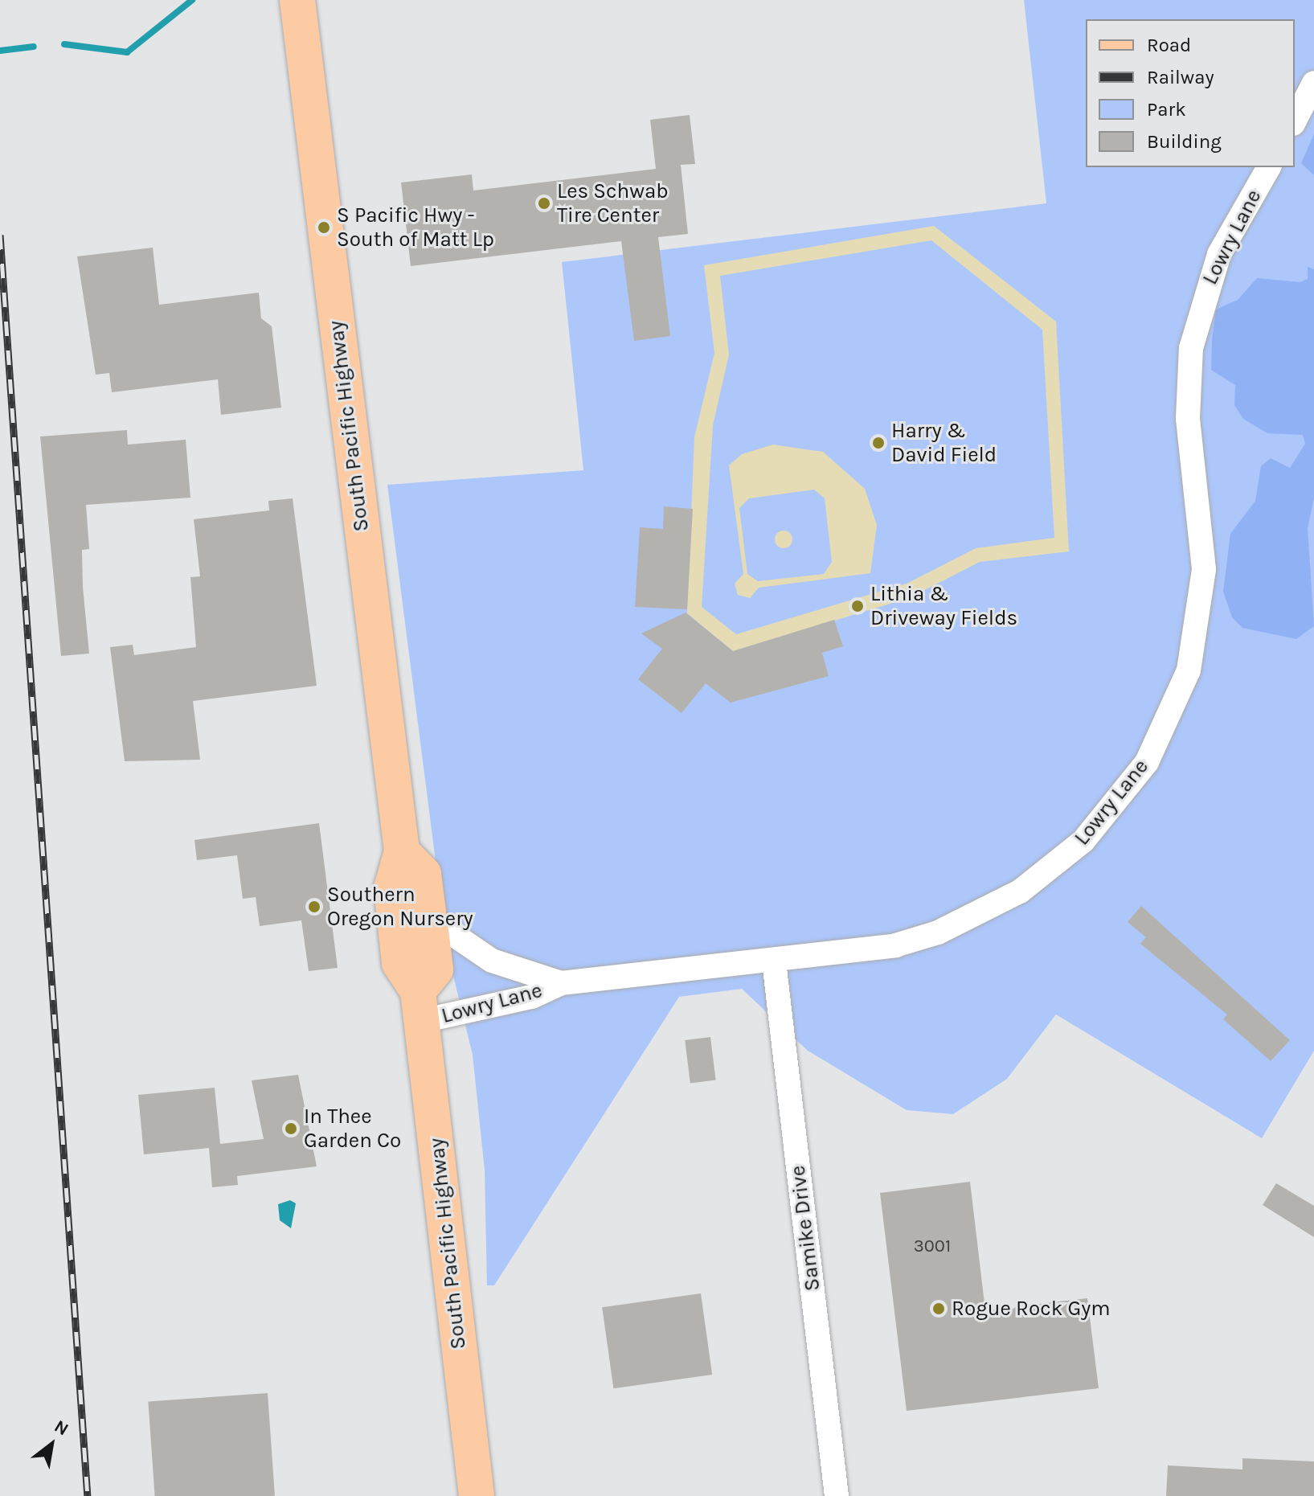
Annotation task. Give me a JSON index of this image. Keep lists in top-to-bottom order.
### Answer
{
  "streets": {
    "main road": ["South Pacific Highway"],
    "street": ["Lowry Lane", "Samike Drive"]
  },
  "crossings": [
    ["Lowry Lane", "South Pacific Highway"],
    ["Lowry Lane", "Samike Drive"]
  ],
  "places": [
    "Les Schwab Tire Center",
    "S Pacific Hwy - South of Matt Lp",
    "Harry & David Field",
    "Lithia & Driveway Fields",
    "Southern Oregon Nursery",
    "In Thee Garden Co",
    "Rogue Rock Gym"
  ],
  "house_numbers": ["3001"],
  "legend": [
    "Road",
    "Railway",
    "Park",
    "Building"
  ],
  "north": "top right"
}
